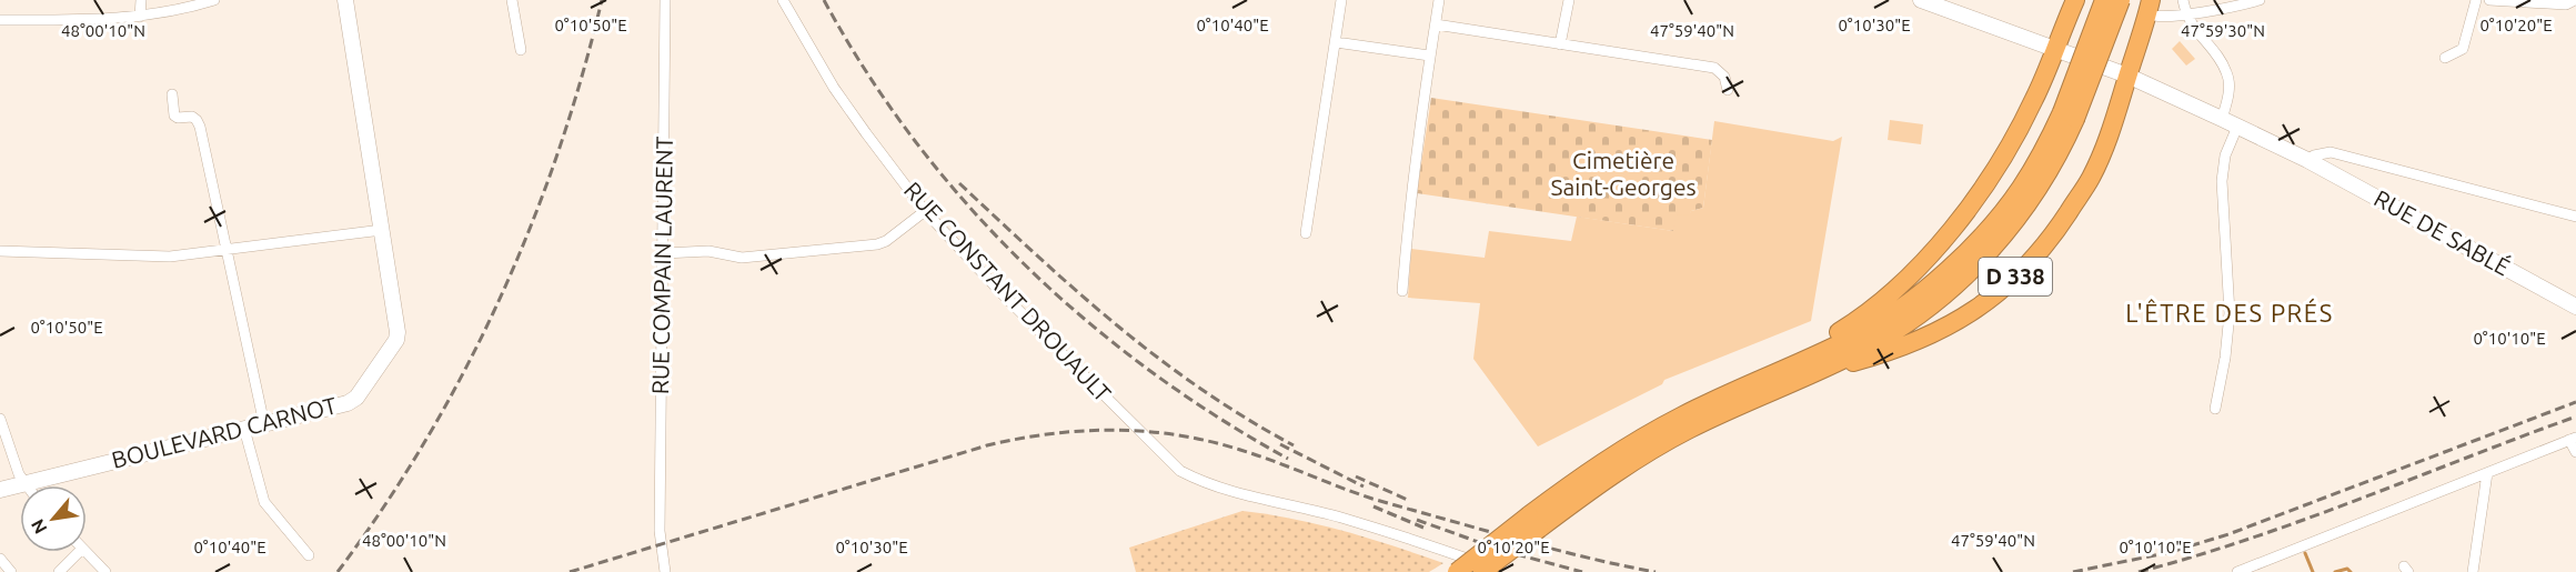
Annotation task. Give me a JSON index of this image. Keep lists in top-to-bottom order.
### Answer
{
  "streets": {
    "highway": ["D 338"],
    "street": [
      "RUE DE SABLÉ",
      "RUE COMPAIN LAURENT",
      "RUE CONSTANT DROUAULT",
      "BOULEVARD CARNOT"
    ]
  },
  "crossings": [
    ["RUE DE SABLÉ", "D 338"]
  ],
  "districts": ["L'ÊTRE DES PRÉS"],
  "parks": ["Cimetière Saint-Georges"],
  "north": "bottom left",
  "coordinates": [
    "0°10'30\"E",
    "0°10'50\"E",
    "0°10'40\"E",
    "0°10'20\"E",
    "48°00'10\"N",
    "47°59'40\"N",
    "47°59'30\"N",
    "0°10'10\"E"
  ]
}
